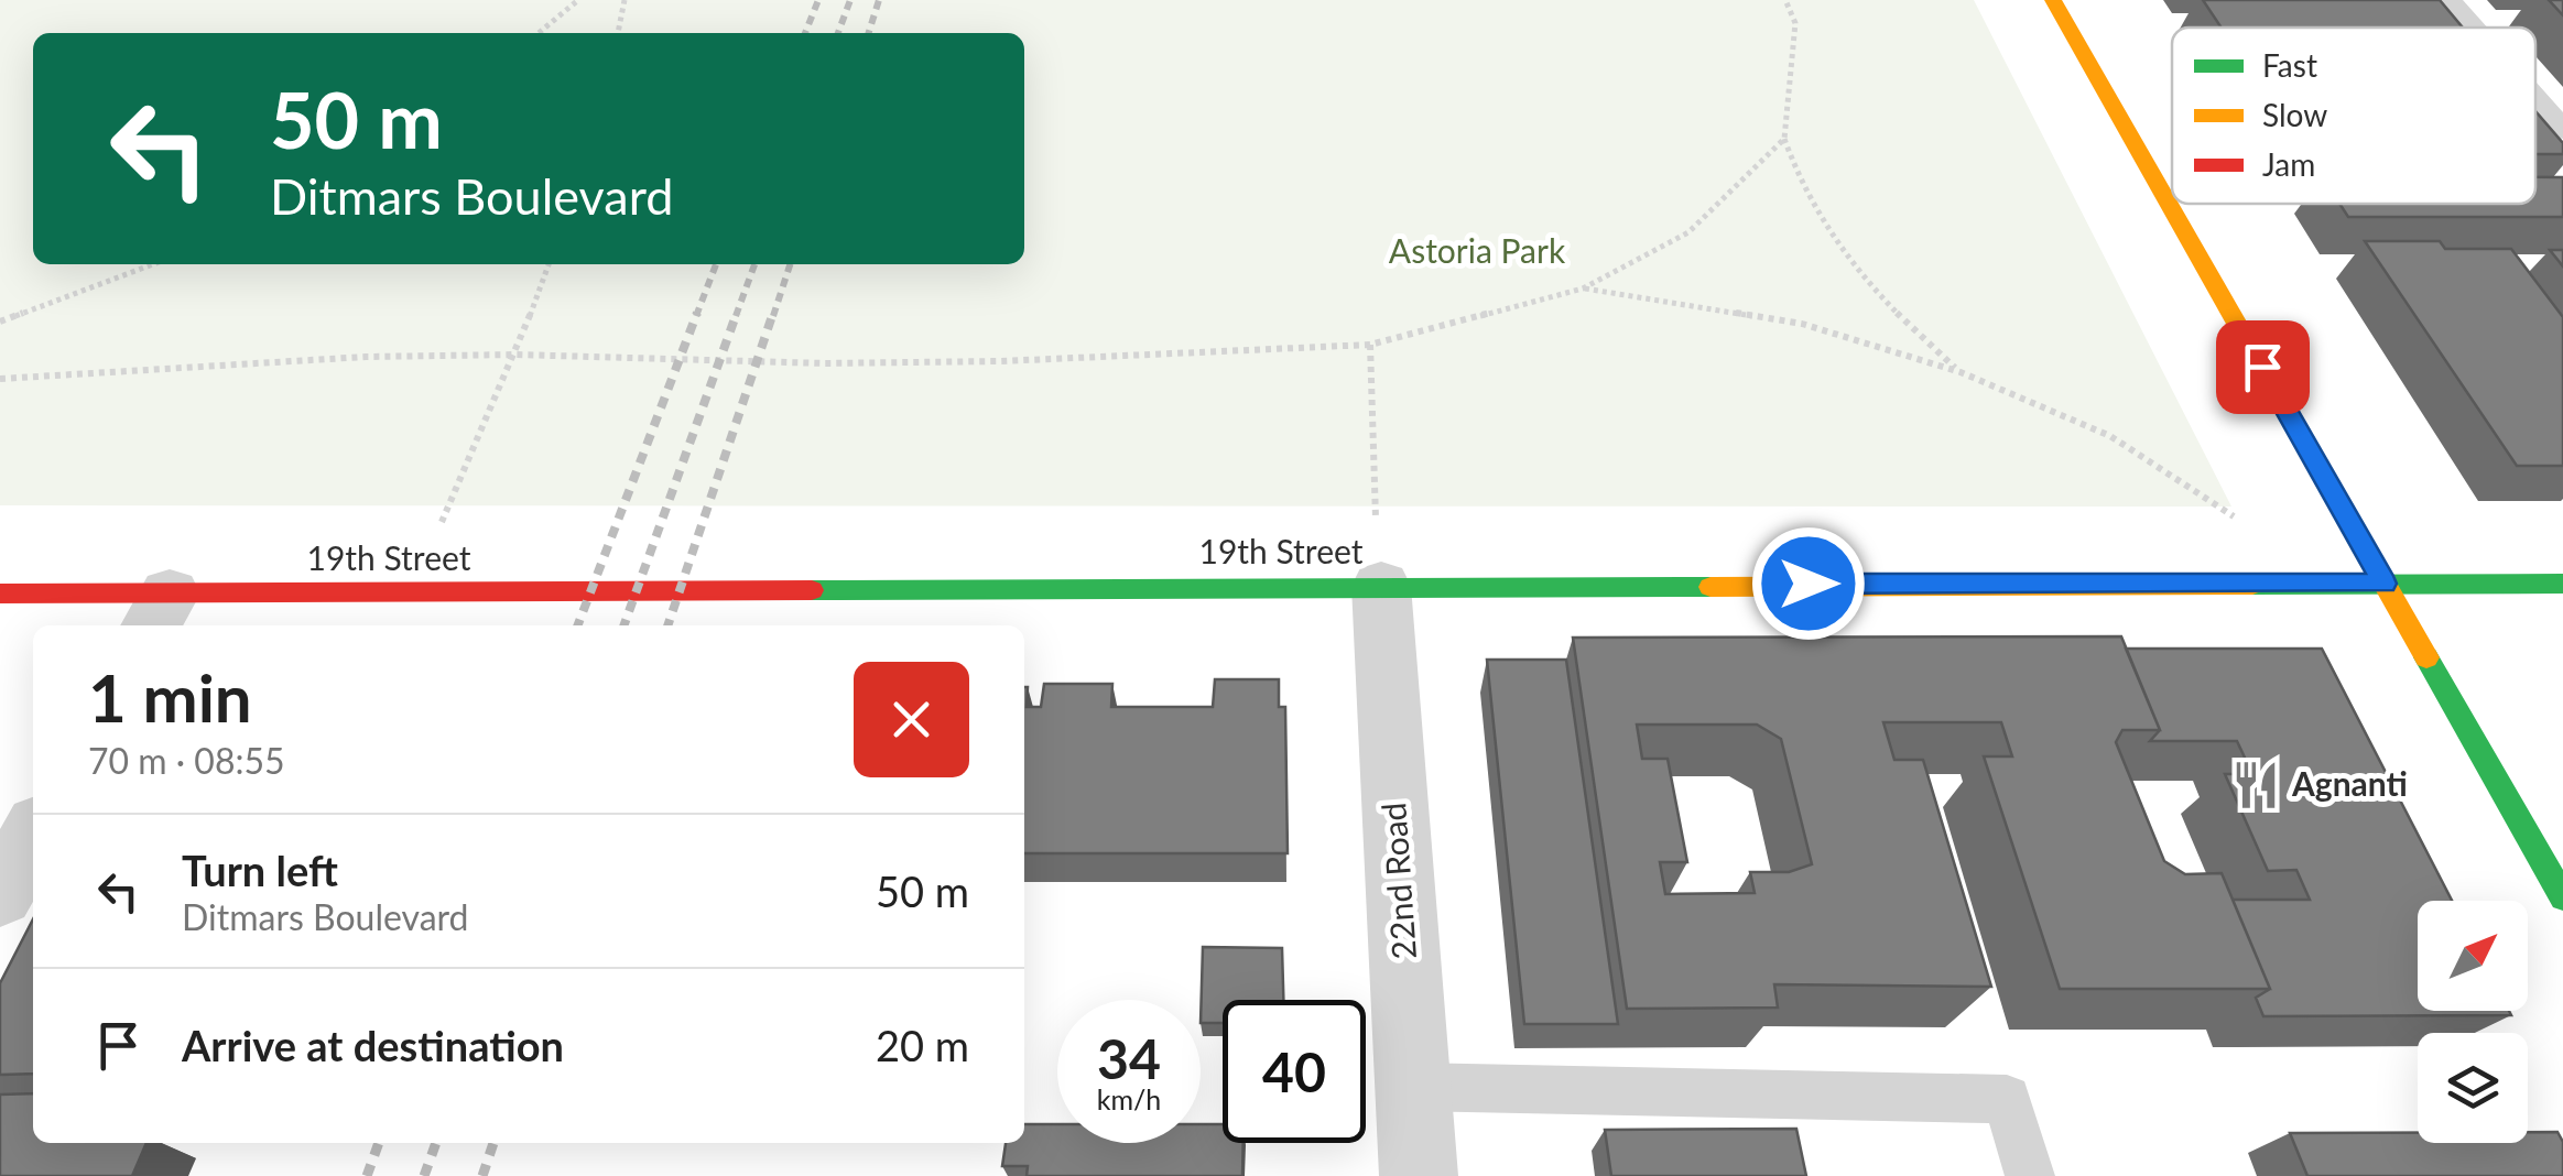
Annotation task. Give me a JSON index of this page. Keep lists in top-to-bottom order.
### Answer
{
  "streets": {
    "street": ["19th Street", "22nd Road"]
  },
  "crossings": [
    ["19th Street", "22nd Road"]
  ],
  "parks": ["Astoria Park"],
  "places": {
    "restaurant": ["Agnanti"]
  },
  "legend": ["Fast", "Slow", "Jam"],
  "north": "top right",
  "page": {
    "turn": ["50 m", "Ditmars Boulevard"],
    "heading": ["1 min", "70 m · 08:55"],
    "list": [
      {
        "name": "Turn left",
        "note": "Ditmars Boulevard",
        "value": "50 m"
      },
      {
        "name": "Arrive at destination",
        "value": "20 m"
      }
    ],
    "speed": "34 km/h",
    "limit": "40"
  }
}
